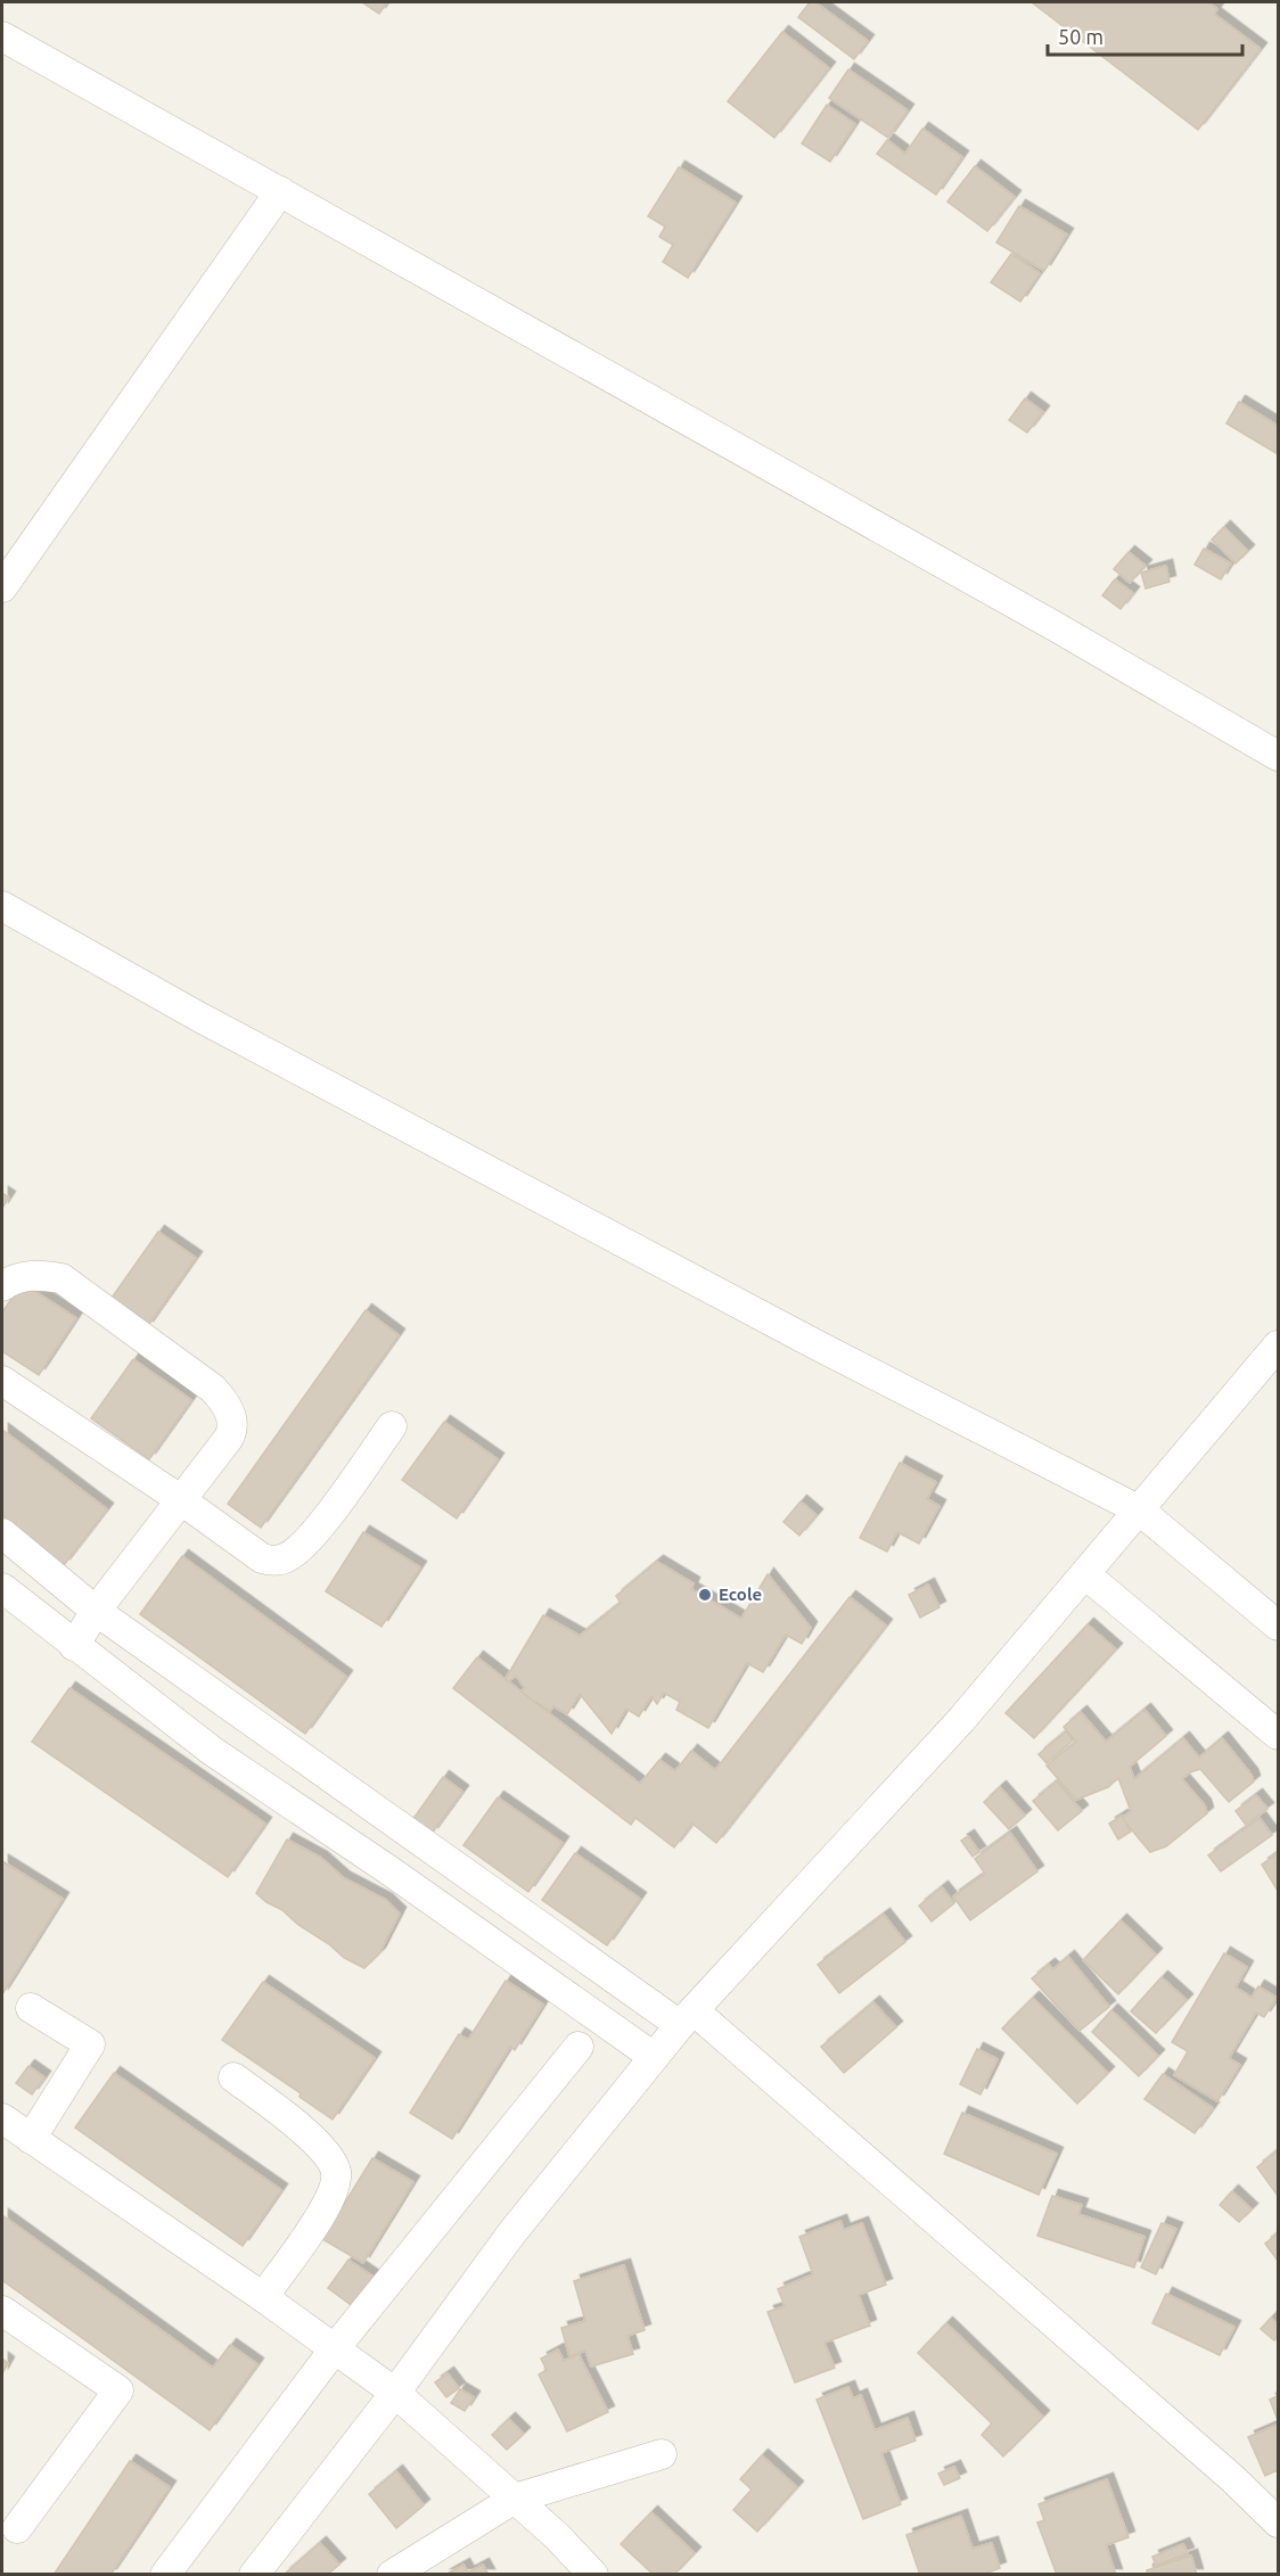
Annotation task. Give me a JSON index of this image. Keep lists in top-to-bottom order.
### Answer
{
  "places": ["Ecole"],
  "scale_bar": "50 m"
}
